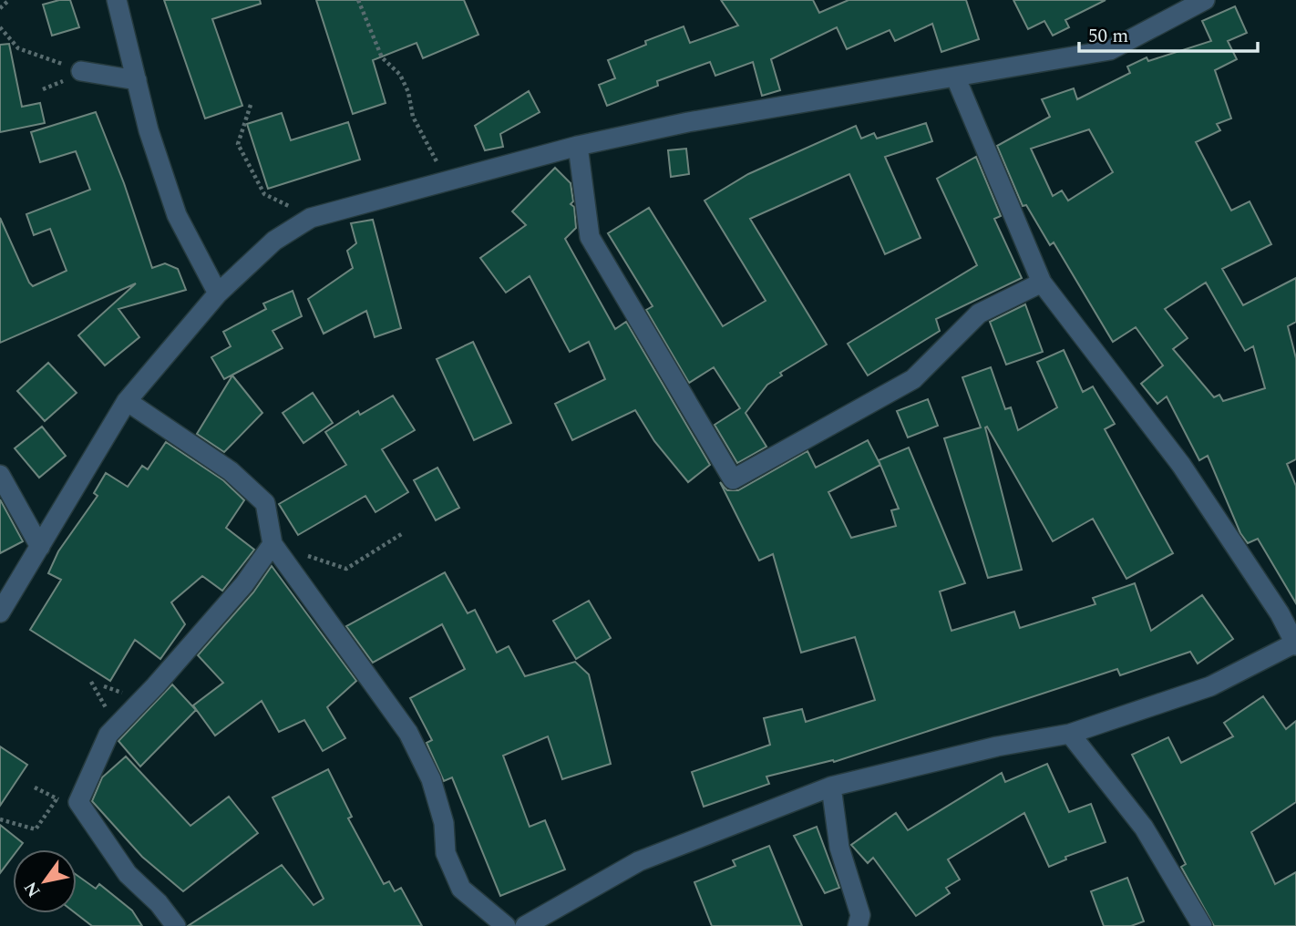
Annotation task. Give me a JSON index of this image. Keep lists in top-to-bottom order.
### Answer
{
  "scale_bar": "50 m",
  "north": "bottom left"
}
